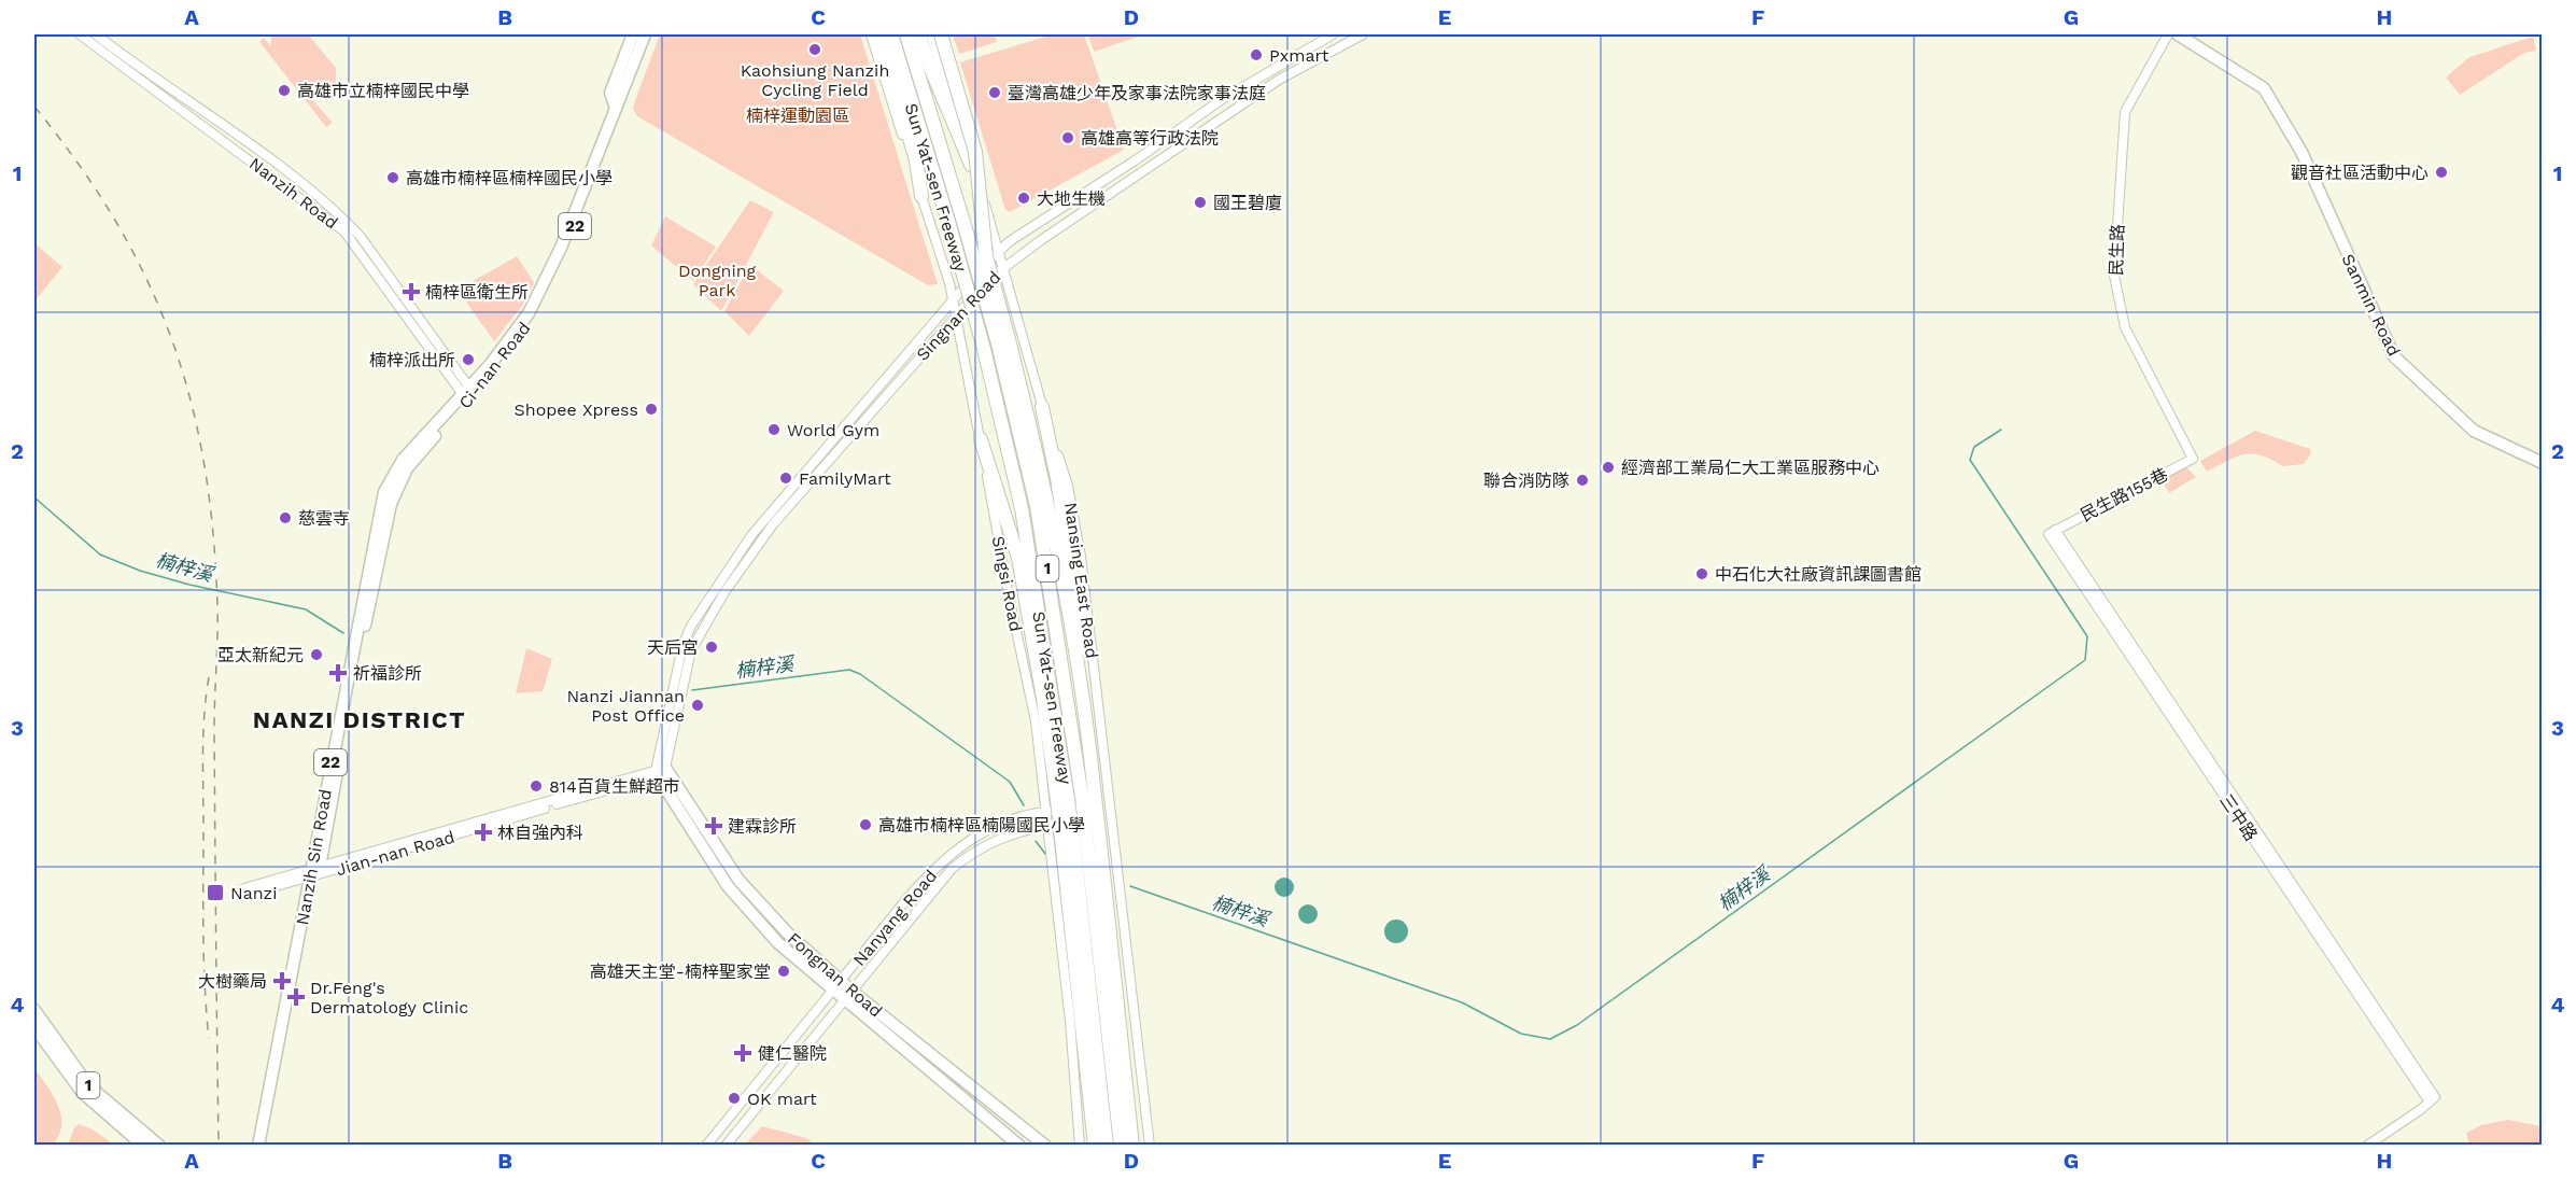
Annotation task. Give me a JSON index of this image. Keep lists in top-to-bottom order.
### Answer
{
  "streets": {
    "highway": ["Sun Yat-sen Freeway", "1"],
    "main road": [
      "22",
      "Ci-nan Road",
      "Nanzih Sin Road",
      "Fongnan Road"
    ],
    "street": [
      "Nanzih Road",
      "民生路",
      "Singnan Road",
      "民生路155巷",
      "Nansing East Road",
      "Singsi Road",
      "Jian-nan Road",
      "Nanyang Road"
    ]
  },
  "crossings": [
    ["Sun Yat-sen Freeway", "Singsi Road"],
    ["Nanzih Road", "Ci-nan Road"],
    ["民生路", "民生路155巷"],
    ["Singnan Road", "Nansing East Road"],
    ["Singnan Road", "Singsi Road"],
    ["Singnan Road", "Jian-nan Road"],
    ["Singnan Road", "Fongnan Road"],
    ["Ci-nan Road", "Nanzih Sin Road"],
    ["Nansing East Road", "Nanyang Road"],
    ["Singsi Road", "Nanyang Road"],
    ["Jian-nan Road", "Nanzih Sin Road"],
    ["Jian-nan Road", "Fongnan Road"],
    ["Nanyang Road", "Fongnan Road"]
  ],
  "districts": ["NANZI DISTRICT"],
  "water": ["楠梓溪"],
  "parks": ["楠梓運動園區", "Dongning Park"],
  "places": {
    "other": [
      "Kaohsiung Nanzih Cycling Field",
      "Pxmart",
      "高雄市立楠梓國民中學",
      "臺灣高雄少年及家事法院家事法庭",
      "高雄高等行政法院",
      "觀音社區活動中心",
      "高雄市楠梓區楠梓國民小學",
      "大地生機",
      "國王碧廈",
      "楠梓派出所",
      "Shopee Xpress",
      "World Gym",
      "經濟部工業局仁大工業區服務中心",
      "FamilyMart",
      "聯合消防隊",
      "慈雲寺",
      "中石化大社廠資訊課圖書館",
      "天后宮",
      "亞太新紀元",
      "Nanzi Jiannan Post Office",
      "814百貨生鮮超市",
      "高雄市楠梓區楠陽國民小學",
      "高雄天主堂-楠梓聖家堂",
      "OK mart"
    ],
    "health": [
      "楠梓區衛生所",
      "祈福診所",
      "建霖診所",
      "林自強內科",
      "大樹藥局",
      "Dr.Feng's Dermatology Clinic",
      "健仁醫院"
    ],
    "transit": ["Nanzi"]
  },
  "grid": {
    "columns": [
      "A",
      "B",
      "C",
      "D",
      "E",
      "F",
      "G",
      "H"
    ],
    "rows": [
      "1",
      "2",
      "3",
      "4"
    ]
  }
}
